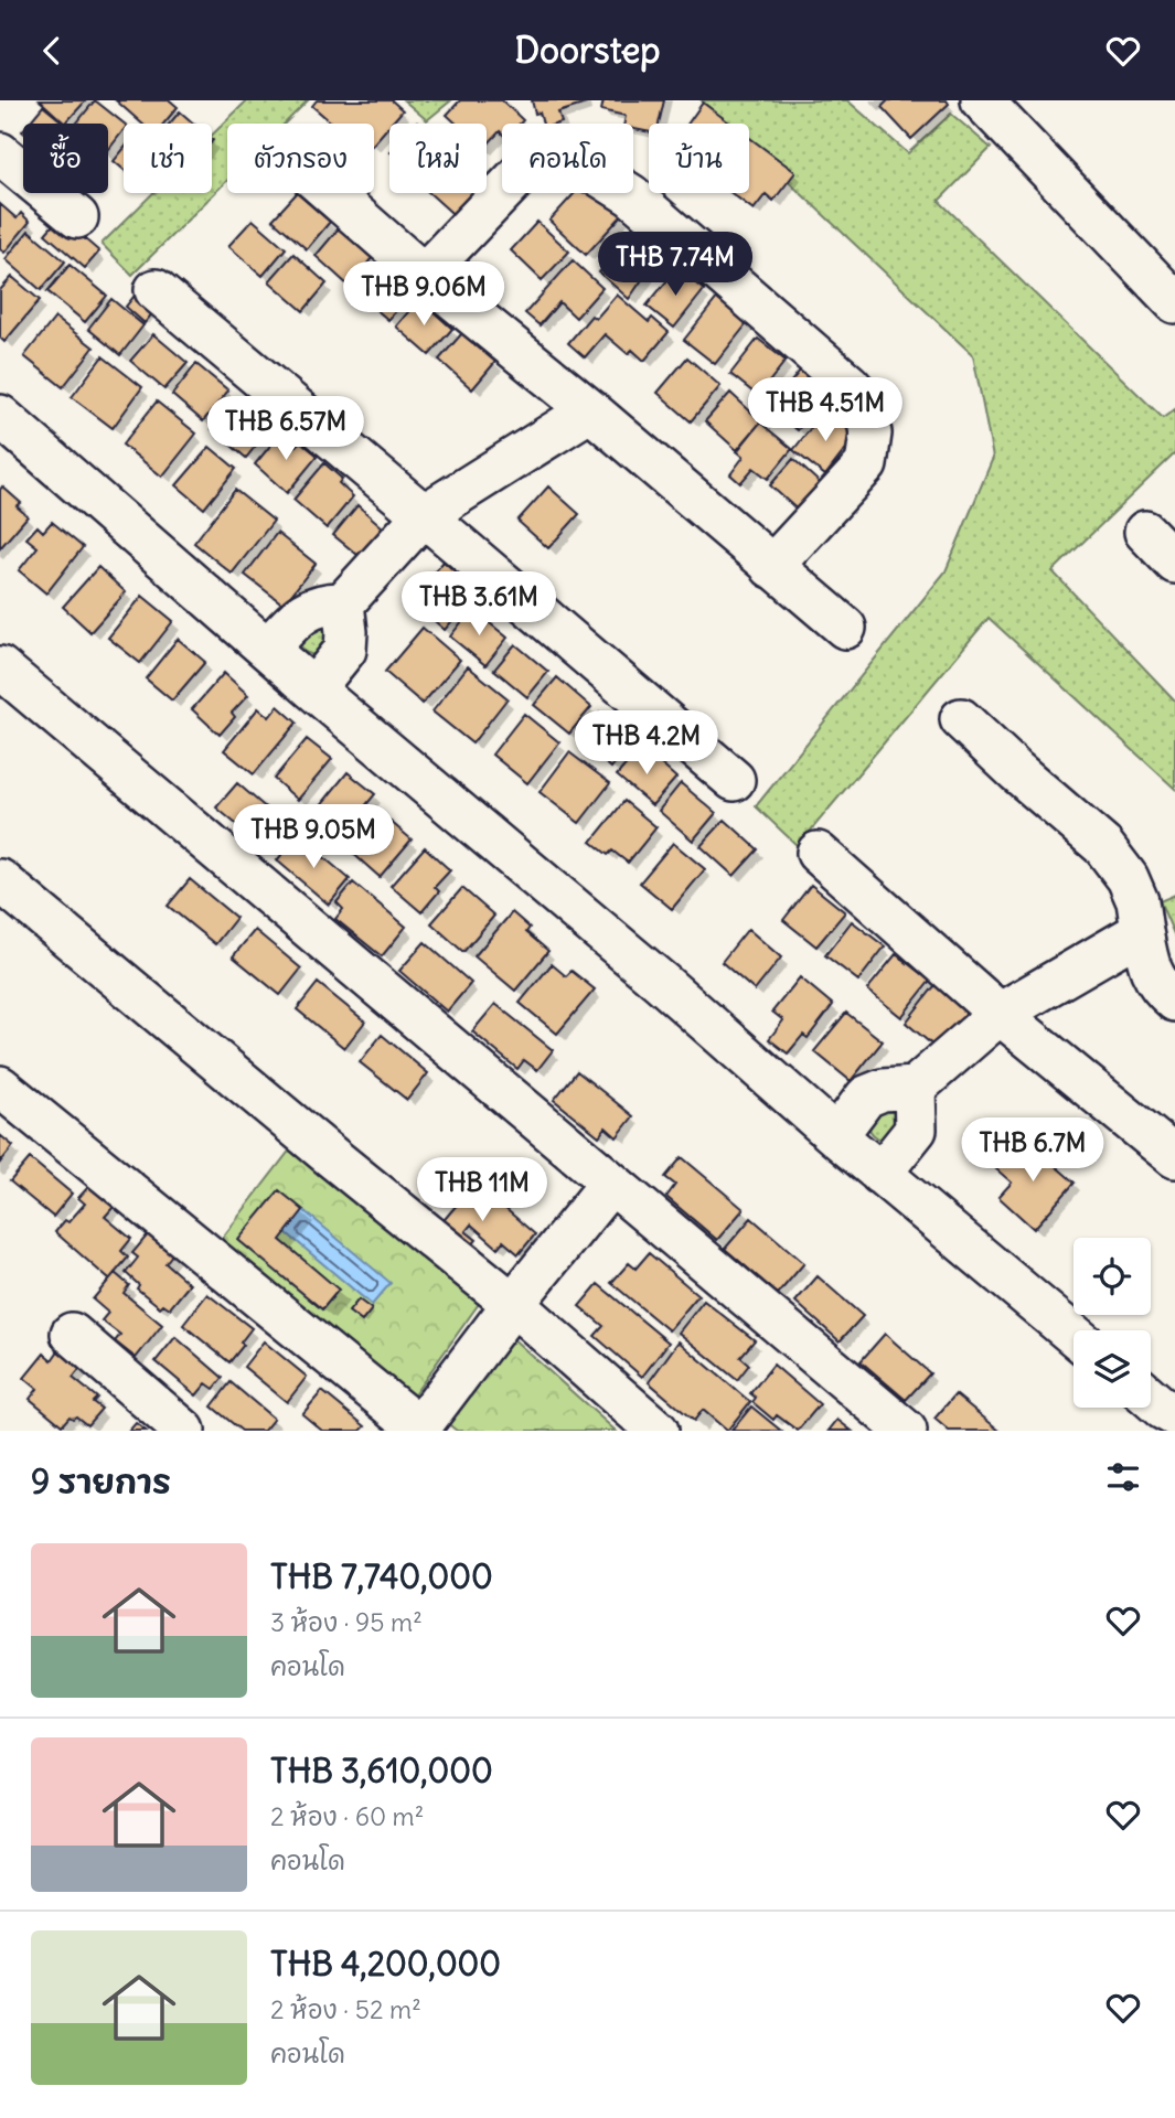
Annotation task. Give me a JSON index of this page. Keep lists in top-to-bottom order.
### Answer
{
  "page": {
    "header": "Doorstep",
    "chip": [
      "ซื้อ",
      "เช่า",
      "ตัวกรอง",
      "ใหม่",
      "คอนโด",
      "บ้าน"
    ],
    "price": [
      "THB 7.74M",
      "THB 9.06M",
      "THB 4.51M",
      "THB 6.57M",
      "THB 3.61M",
      "THB 4.2M",
      "THB 9.05M",
      "THB 6.7M",
      "THB 11M"
    ],
    "heading": "9 รายการ",
    "list": [
      {
        "name": "THB 7,740,000",
        "note": "3 ห้อง · 95 m² · คอนโด"
      },
      {
        "name": "THB 3,610,000",
        "note": "2 ห้อง · 60 m² · คอนโด"
      },
      {
        "name": "THB 4,200,000",
        "note": "2 ห้อง · 52 m² · คอนโด"
      }
    ]
  }
}
